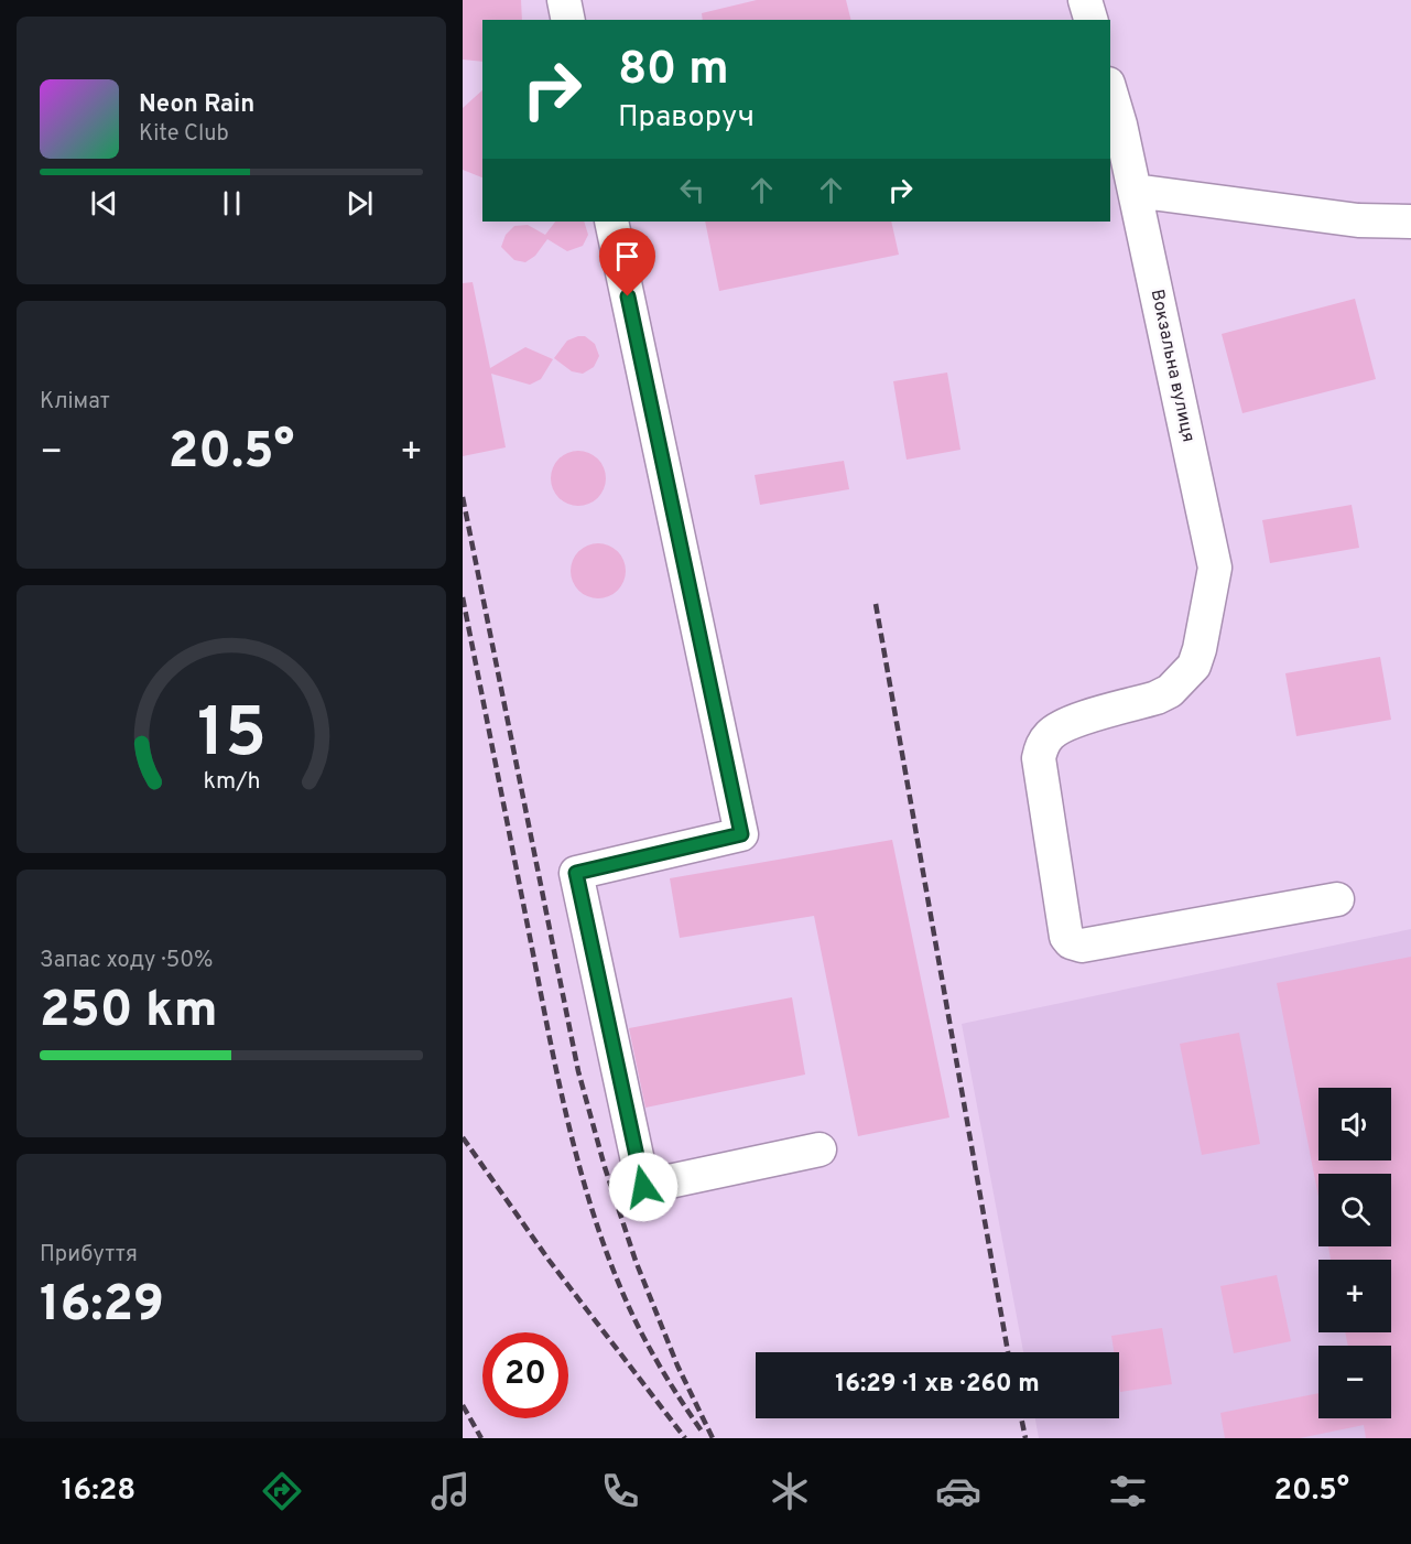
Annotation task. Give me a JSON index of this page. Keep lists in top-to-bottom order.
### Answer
{
  "streets": {
    "street": ["Вокзальна вулиця"]
  },
  "page": {
    "turn": ["80 m", "Праворуч"],
    "song": ["Neon Rain", "Kite Club"],
    "tile": [
      "Клімат",
      ["Запас ходу · 50%", "250 km"],
      ["Прибуття", "16:29"]
    ],
    "heat": ["−", "20.5°", "+"],
    "map_buttons": ["+", "−"],
    "limit": "20",
    "trip": "16:29 · 1 хв · 260 m",
    "tabs": ["16:28", "20.5°"],
    "gauge": ["15", "km/h"]
  }
}
